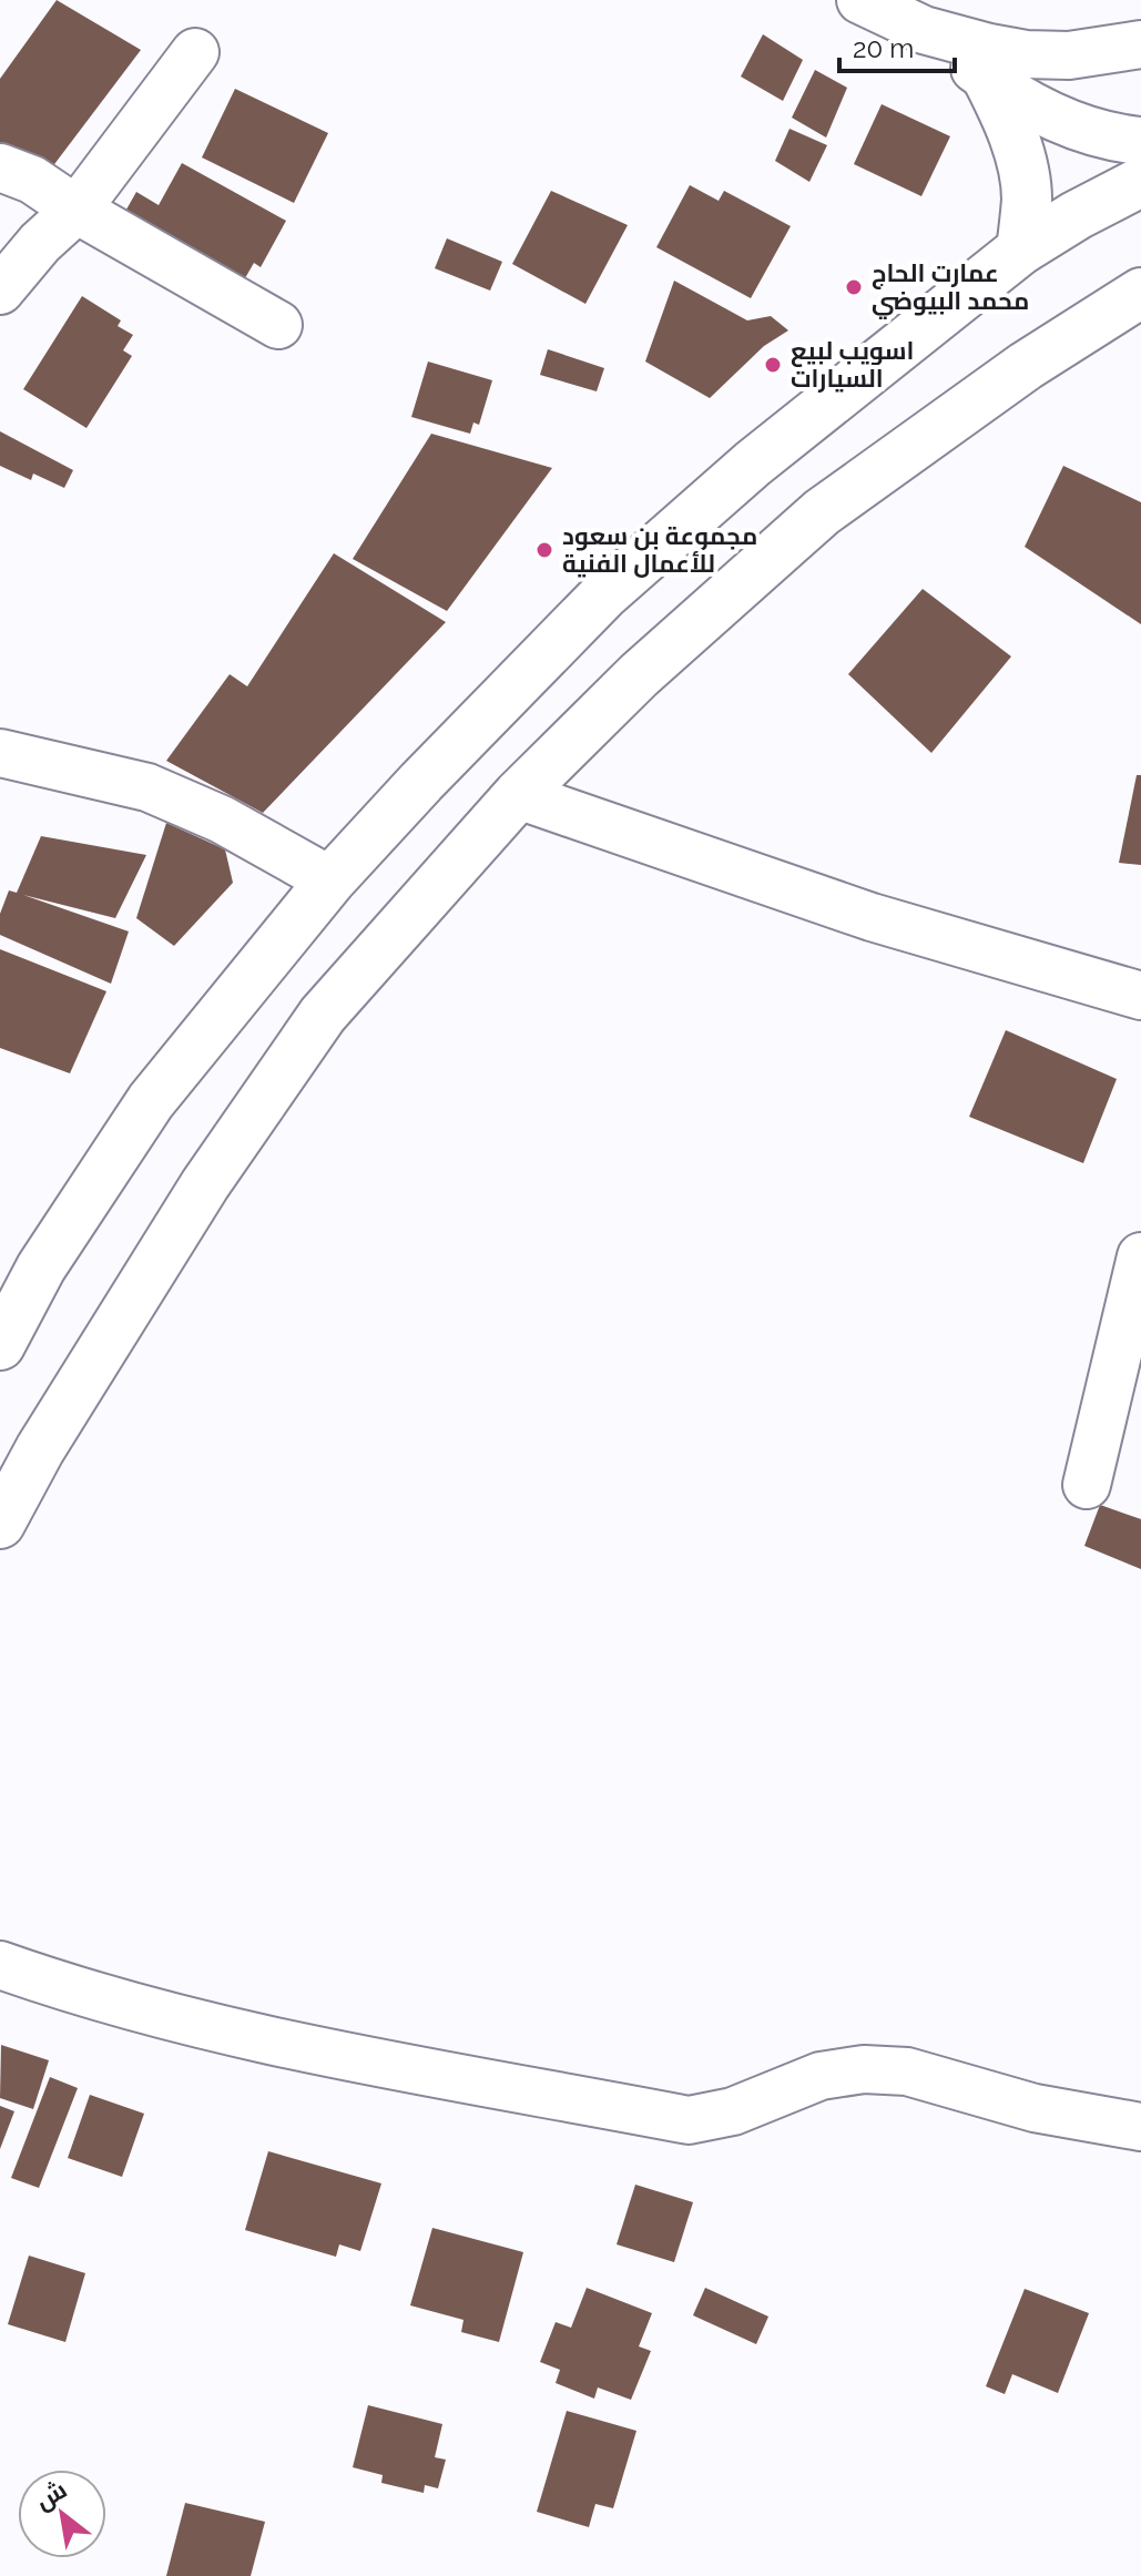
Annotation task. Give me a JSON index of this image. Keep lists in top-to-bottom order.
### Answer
{
  "places": ["عمارت الحاج محمد البيوضي", "اسويب لبيع السيارات", "مجموعة بن سعود للأعمال الفنية"],
  "scale_bar": "20 m",
  "north": "top left"
}
